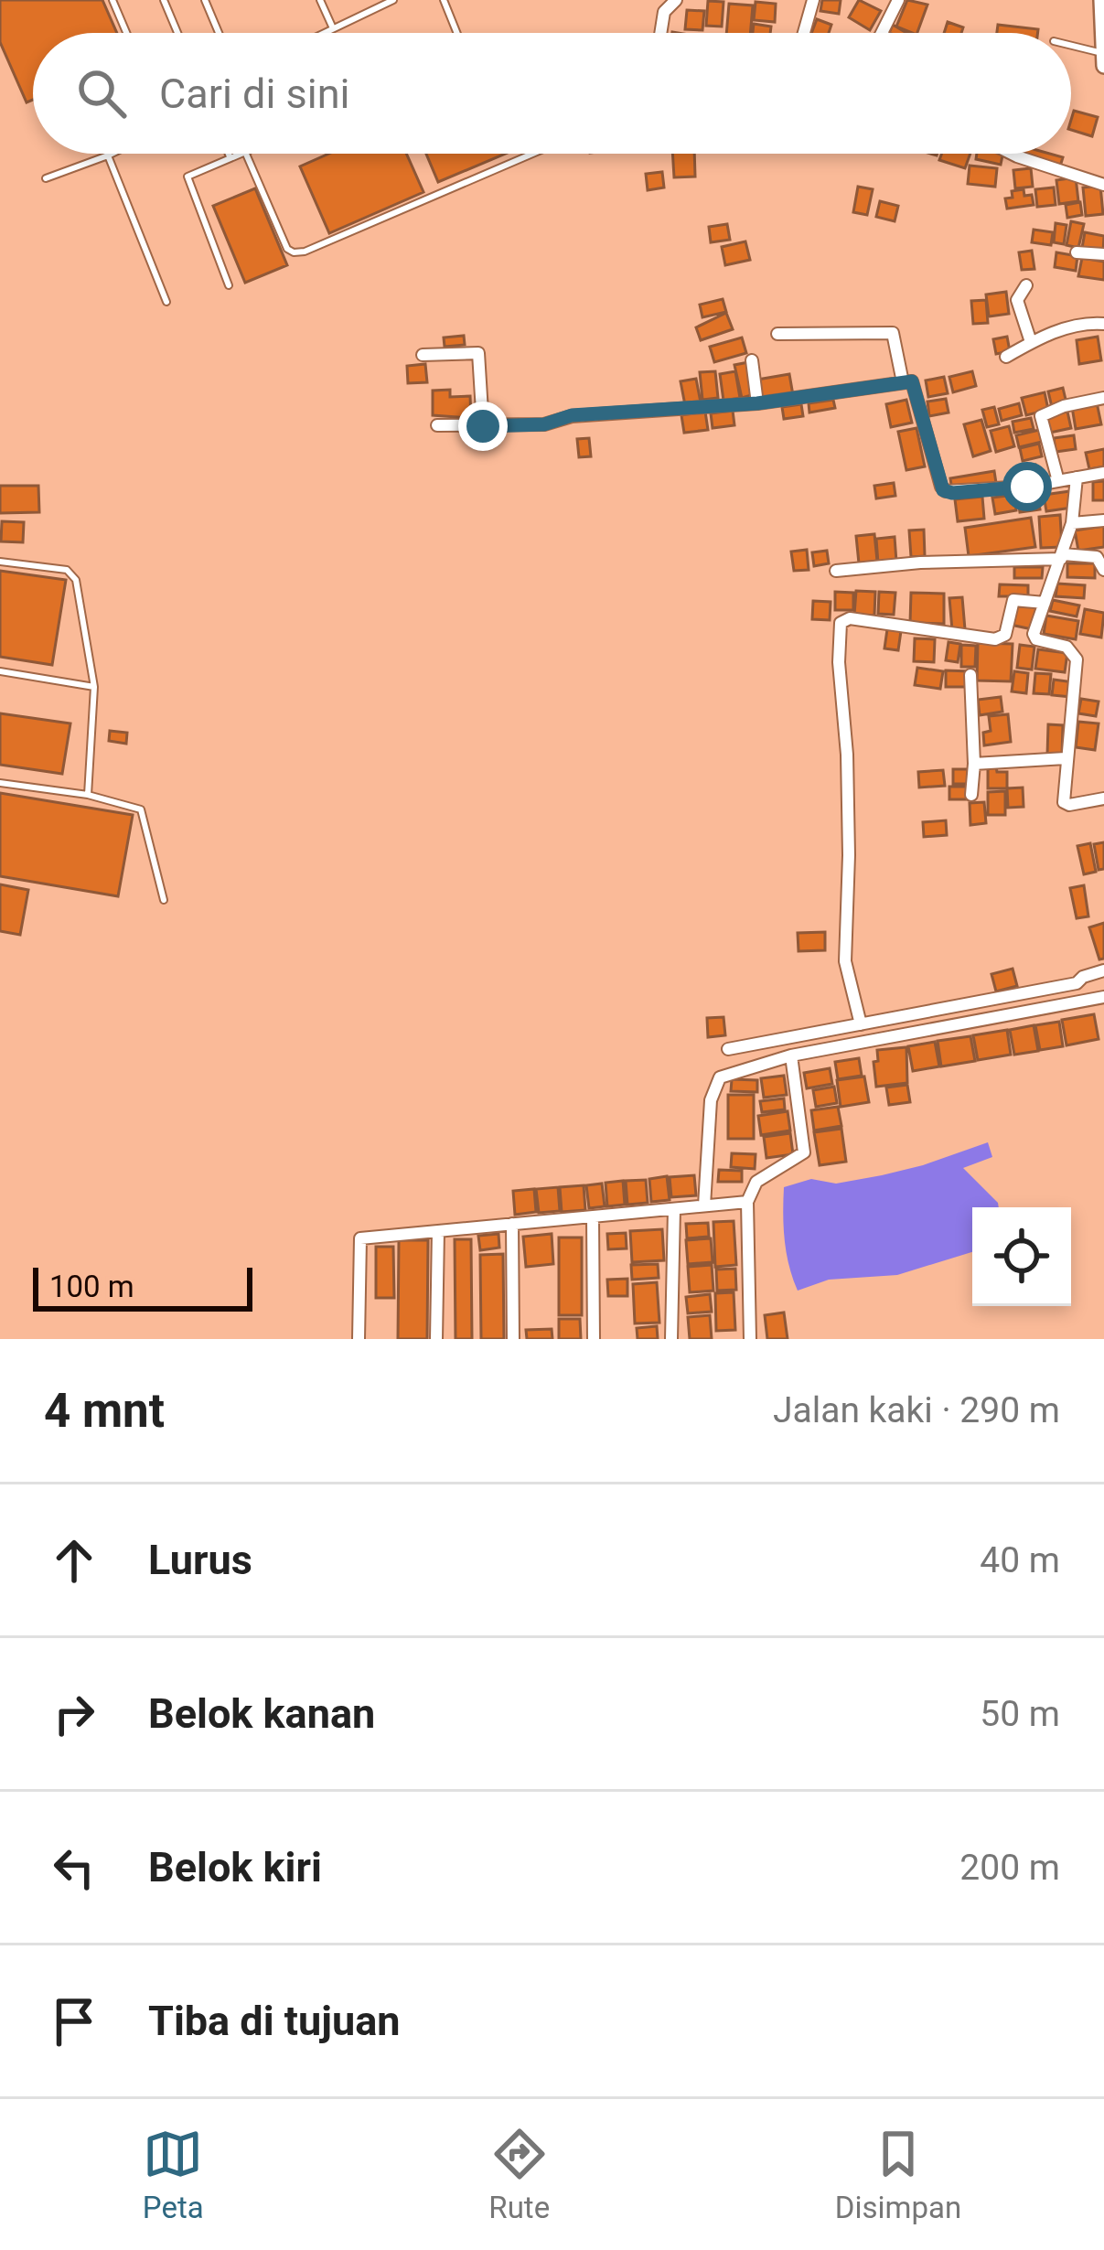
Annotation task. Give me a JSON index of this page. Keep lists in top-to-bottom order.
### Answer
{
  "scale_bar": "100 m",
  "page": {
    "search": "Cari di sini",
    "scale": "100 m",
    "heading": ["4 mnt", "Jalan kaki · 290 m"],
    "list": [
      ["Lurus", "40 m"],
      ["Belok kanan", "50 m"],
      ["Belok kiri", "200 m"],
      "Tiba di tujuan"
    ],
    "nav": ["Peta", "Rute", "Disimpan"]
  }
}
